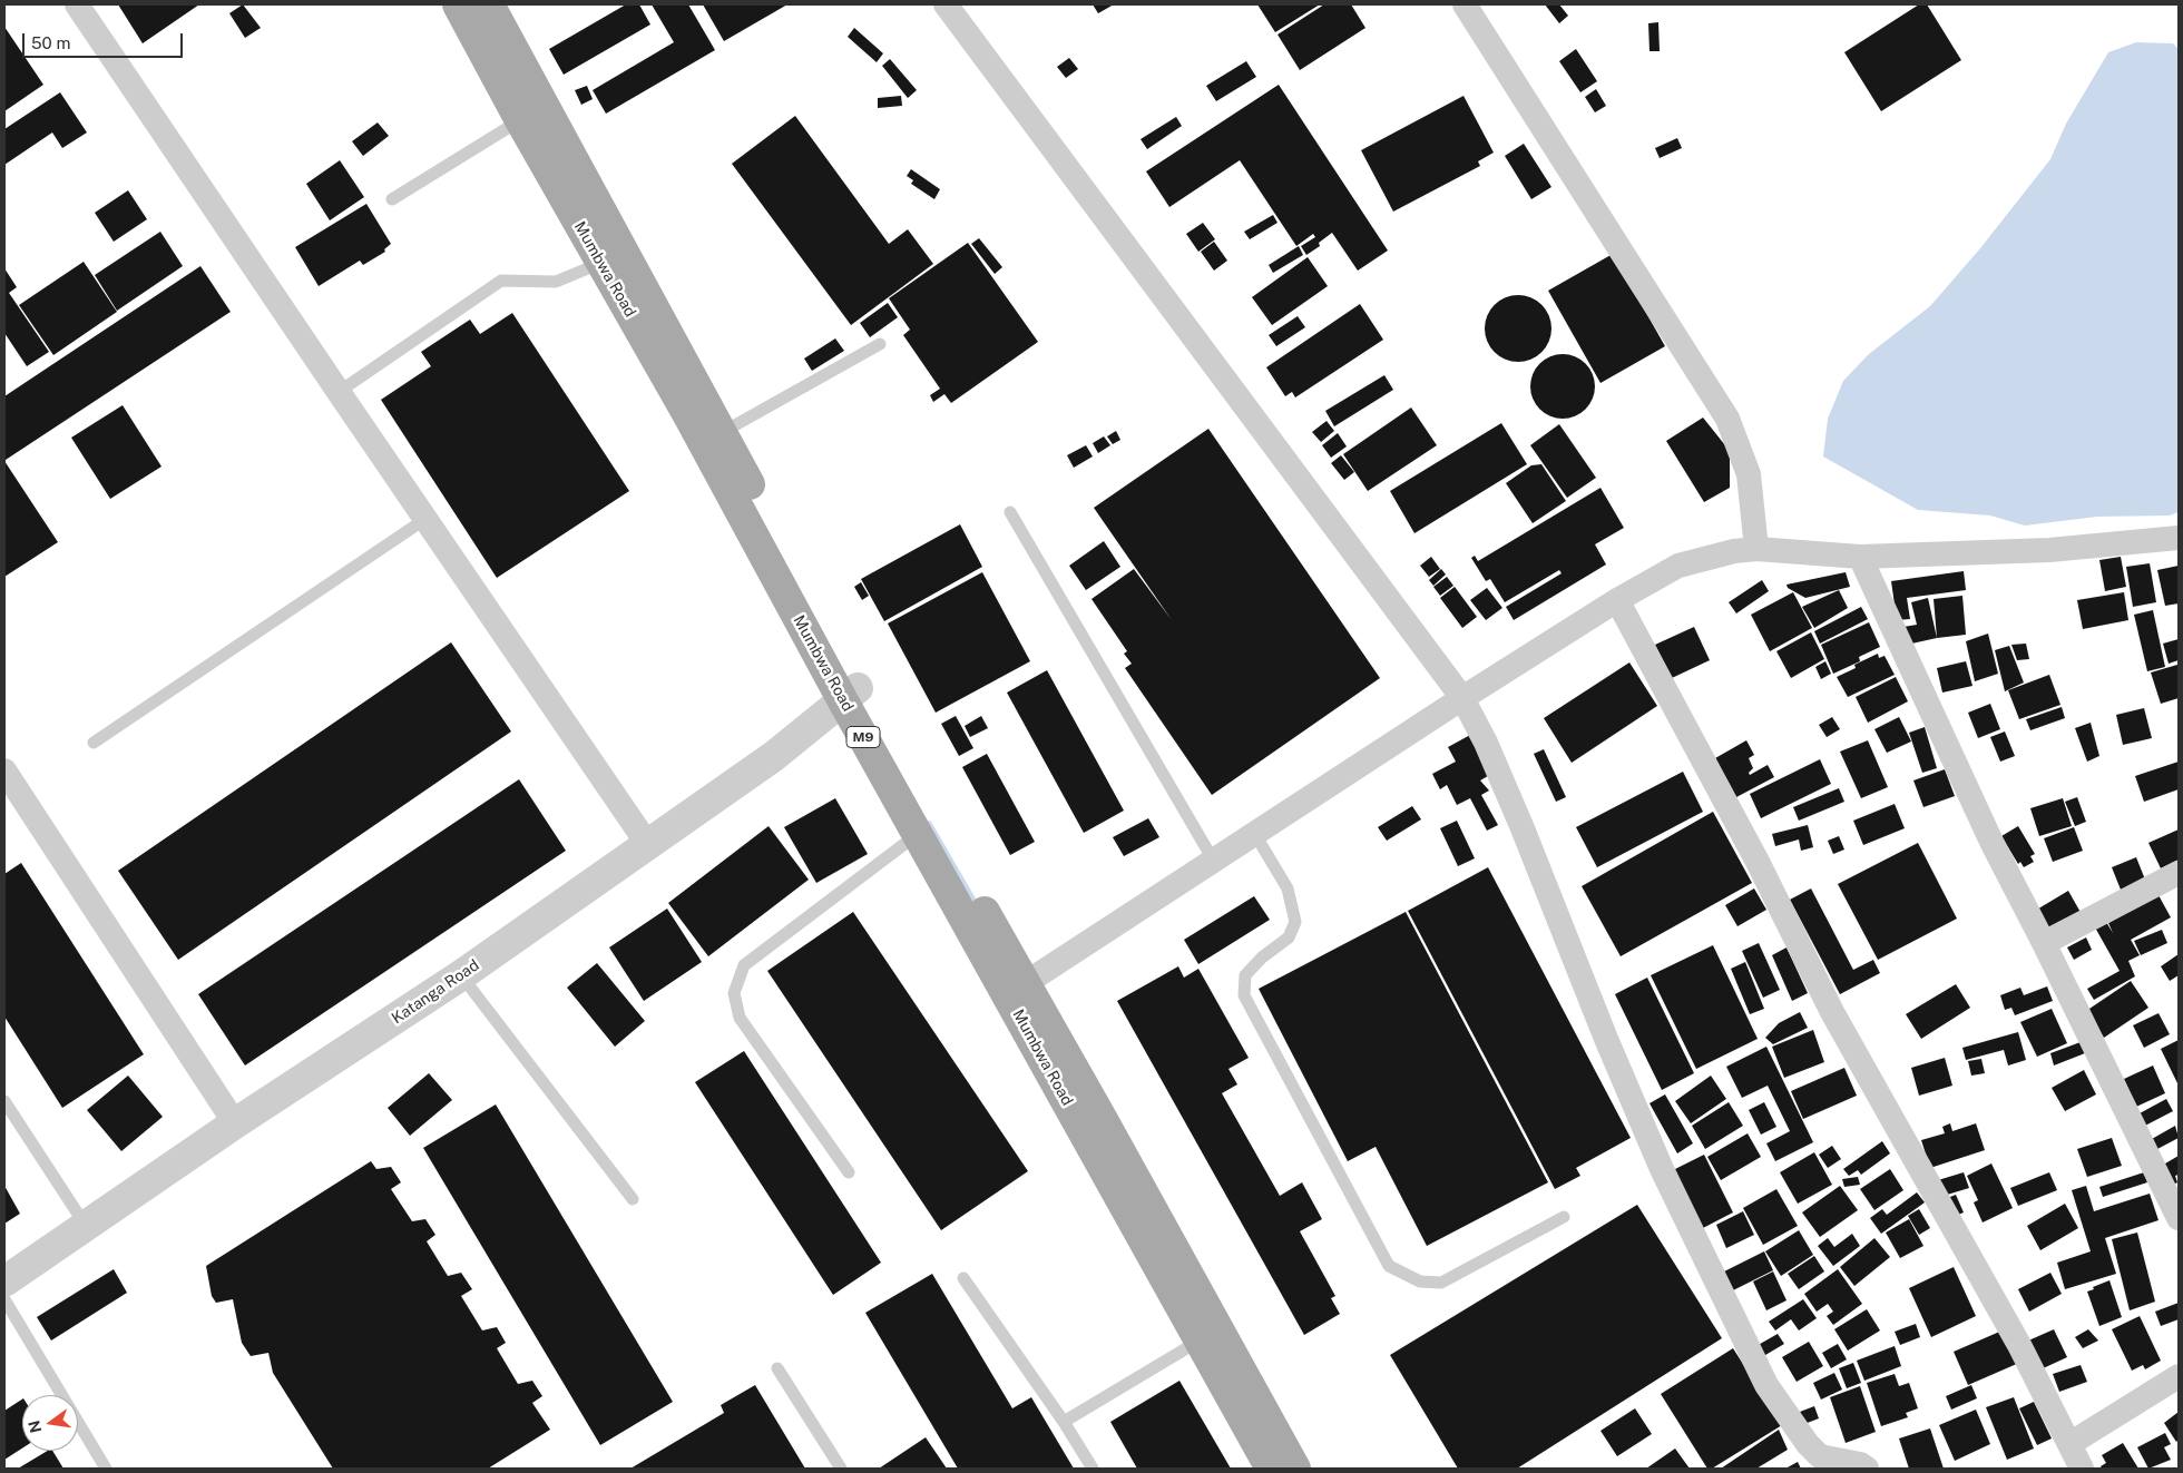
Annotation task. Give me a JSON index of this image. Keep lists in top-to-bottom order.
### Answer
{
  "streets": {
    "main road": ["Mumbwa Road", "M9"],
    "street": ["Katanga Road"]
  },
  "crossings": [
    ["Mumbwa Road", "Katanga Road"]
  ],
  "scale_bar": "50 m",
  "north": "left"
}
